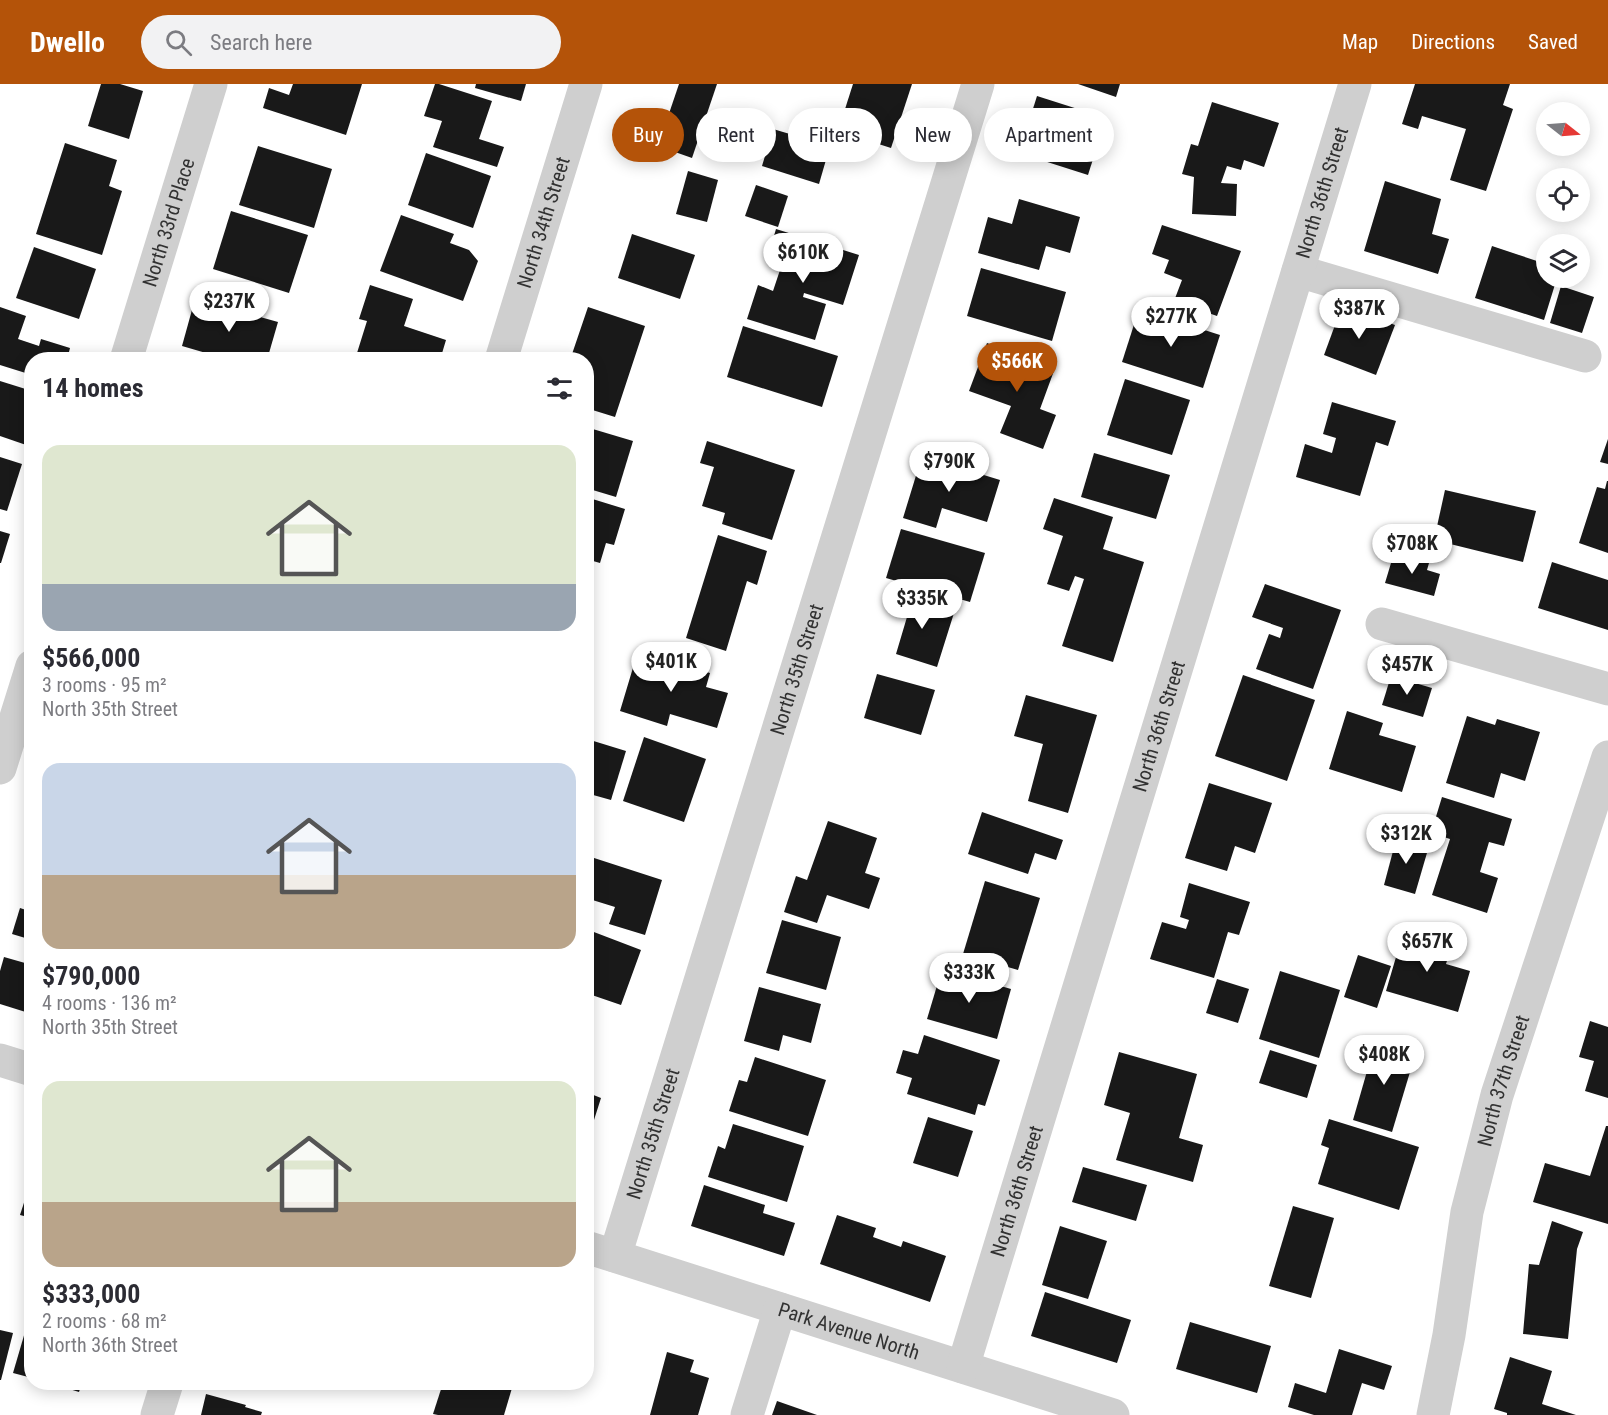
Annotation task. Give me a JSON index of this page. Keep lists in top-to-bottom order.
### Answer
{
  "streets": {
    "street": [
      "North 36th Street",
      "North 33rd Place",
      "North 34th Street",
      "North 35th Street",
      "North 37th Street",
      "Park Avenue North"
    ]
  },
  "crossings": [
    ["North 36th Street", "Park Avenue North"],
    ["North 35th Street", "Park Avenue North"]
  ],
  "north": "right",
  "page": {
    "header": "Dwello",
    "search": "Search here",
    "nav": ["Map", "Directions", "Saved"],
    "chip": [
      "Buy",
      "Rent",
      "Filters",
      "New",
      "Apartment"
    ],
    "price": [
      "$610K",
      "$237K",
      "$387K",
      "$277K",
      "$566K",
      "$790K",
      "$708K",
      "$335K",
      "$401K",
      "$457K",
      "$312K",
      "$657K",
      "$333K",
      "$408K"
    ],
    "heading": "14 homes",
    "list": [
      {
        "name": "$566,000",
        "note": "3 rooms · 95 m² · North 35th Street"
      },
      {
        "name": "$790,000",
        "note": "4 rooms · 136 m² · North 35th Street"
      },
      {
        "name": "$333,000",
        "note": "2 rooms · 68 m² · North 36th Street"
      }
    ]
  }
}
